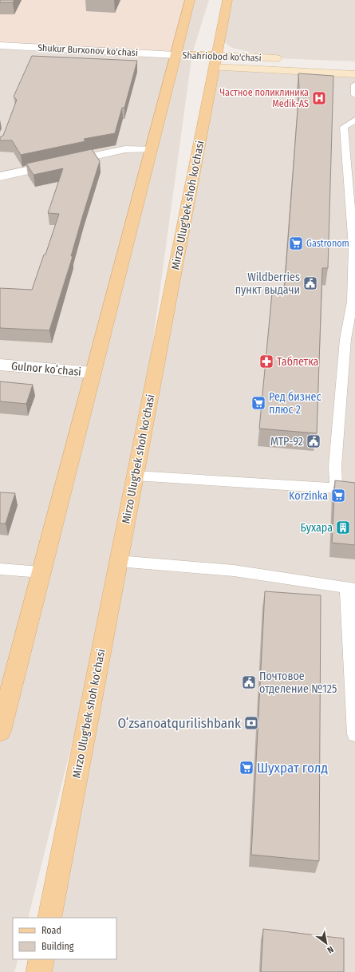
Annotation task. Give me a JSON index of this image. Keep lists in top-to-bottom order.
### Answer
{
  "streets": {
    "main road": ["Shahriobod ko'chasi", "Mirzo Ulug'bek shoh ko'chasi"],
    "street": ["Shukur Burxonov ko'chasi", "Gulnor koʻchasi"]
  },
  "crossings": [
    ["Shukur Burxonov ko'chasi", "Shahriobod ko'chasi"],
    ["Shahriobod ko'chasi", "Mirzo Ulug'bek shoh ko'chasi"]
  ],
  "places": {
    "hospital": ["Частное поликлиника Medik-AS"],
    "supermarket": [
      "Gastronom",
      "Ред бизнес плюс 2",
      "Korzinka",
      "Шухрат голд"
    ],
    "public building": ["Wildberries пункт выдачи", "MTP-92", "Почтовое отделение №125"],
    "pharmacy": ["Таблетка"],
    "building": ["Бухара"],
    "bank": ["Oʻzsanoatqurilishbank"]
  },
  "legend": ["Road", "Building"],
  "north": "bottom right"
}
